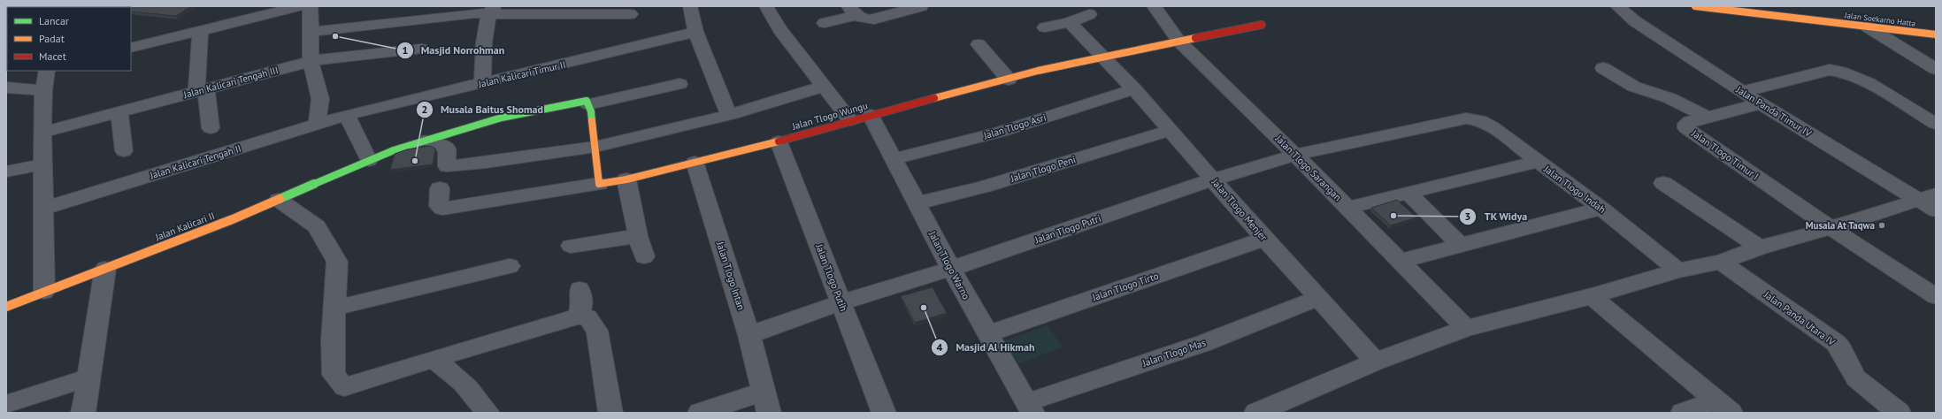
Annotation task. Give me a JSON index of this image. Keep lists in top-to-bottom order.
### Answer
{
  "streets": {
    "street": [
      "Jalan Soekarno Hatta",
      "Jalan Kalicari Timur II",
      "Jalan Kalicari Tengah III",
      "Jalan Panda Timur IV",
      "Jalan Tlogo Wungu",
      "Jalan Tlogo Asri",
      "Jalan Tlogo Timur I",
      "Jalan Kalicari Tengah II",
      "Jalan Tlogo Sarangan",
      "Jalan Tlogo Peni",
      "Jalan Tlogo Indah",
      "Jalan Tlogo Menjer",
      "Jalan Kalicari II",
      "Jalan Tlogo Putri",
      "Jalan Tlogo Warno",
      "Jalan Tlogo Intan",
      "Jalan Tlogo Putih",
      "Jalan Tlogo Tirto",
      "Jalan Panda Utara IV",
      "Jalan Tlogo Mas"
    ]
  },
  "crossings": [
    ["Jalan Kalicari Timur II", "Jalan Kalicari Tengah II"],
    ["Jalan Panda Timur IV", "Jalan Tlogo Timur I"],
    ["Jalan Tlogo Wungu", "Jalan Tlogo Sarangan"],
    ["Jalan Tlogo Wungu", "Jalan Tlogo Menjer"],
    ["Jalan Tlogo Wungu", "Jalan Tlogo Warno"],
    ["Jalan Tlogo Wungu", "Jalan Tlogo Intan"],
    ["Jalan Tlogo Wungu", "Jalan Tlogo Putih"],
    ["Jalan Tlogo Asri", "Jalan Tlogo Menjer"],
    ["Jalan Tlogo Asri", "Jalan Tlogo Warno"],
    ["Jalan Tlogo Sarangan", "Jalan Tlogo Putri"],
    ["Jalan Tlogo Peni", "Jalan Tlogo Menjer"],
    ["Jalan Tlogo Peni", "Jalan Tlogo Warno"],
    ["Jalan Tlogo Indah", "Jalan Tlogo Putri"],
    ["Jalan Tlogo Menjer", "Jalan Tlogo Putri"],
    ["Jalan Tlogo Menjer", "Jalan Tlogo Tirto"],
    ["Jalan Tlogo Menjer", "Jalan Tlogo Mas"],
    ["Jalan Tlogo Putri", "Jalan Tlogo Warno"],
    ["Jalan Tlogo Putri", "Jalan Tlogo Intan"],
    ["Jalan Tlogo Putri", "Jalan Tlogo Putih"],
    ["Jalan Tlogo Warno", "Jalan Tlogo Tirto"],
    ["Jalan Tlogo Warno", "Jalan Tlogo Mas"]
  ],
  "places": [
    "Masjid Norrohman",
    "Musala Baitus Shomad",
    "TK Widya",
    "Musala At Taqwa",
    "Masjid Al Hikmah"
  ],
  "legend": ["Lancar", "Padat", "Macet"]
}
